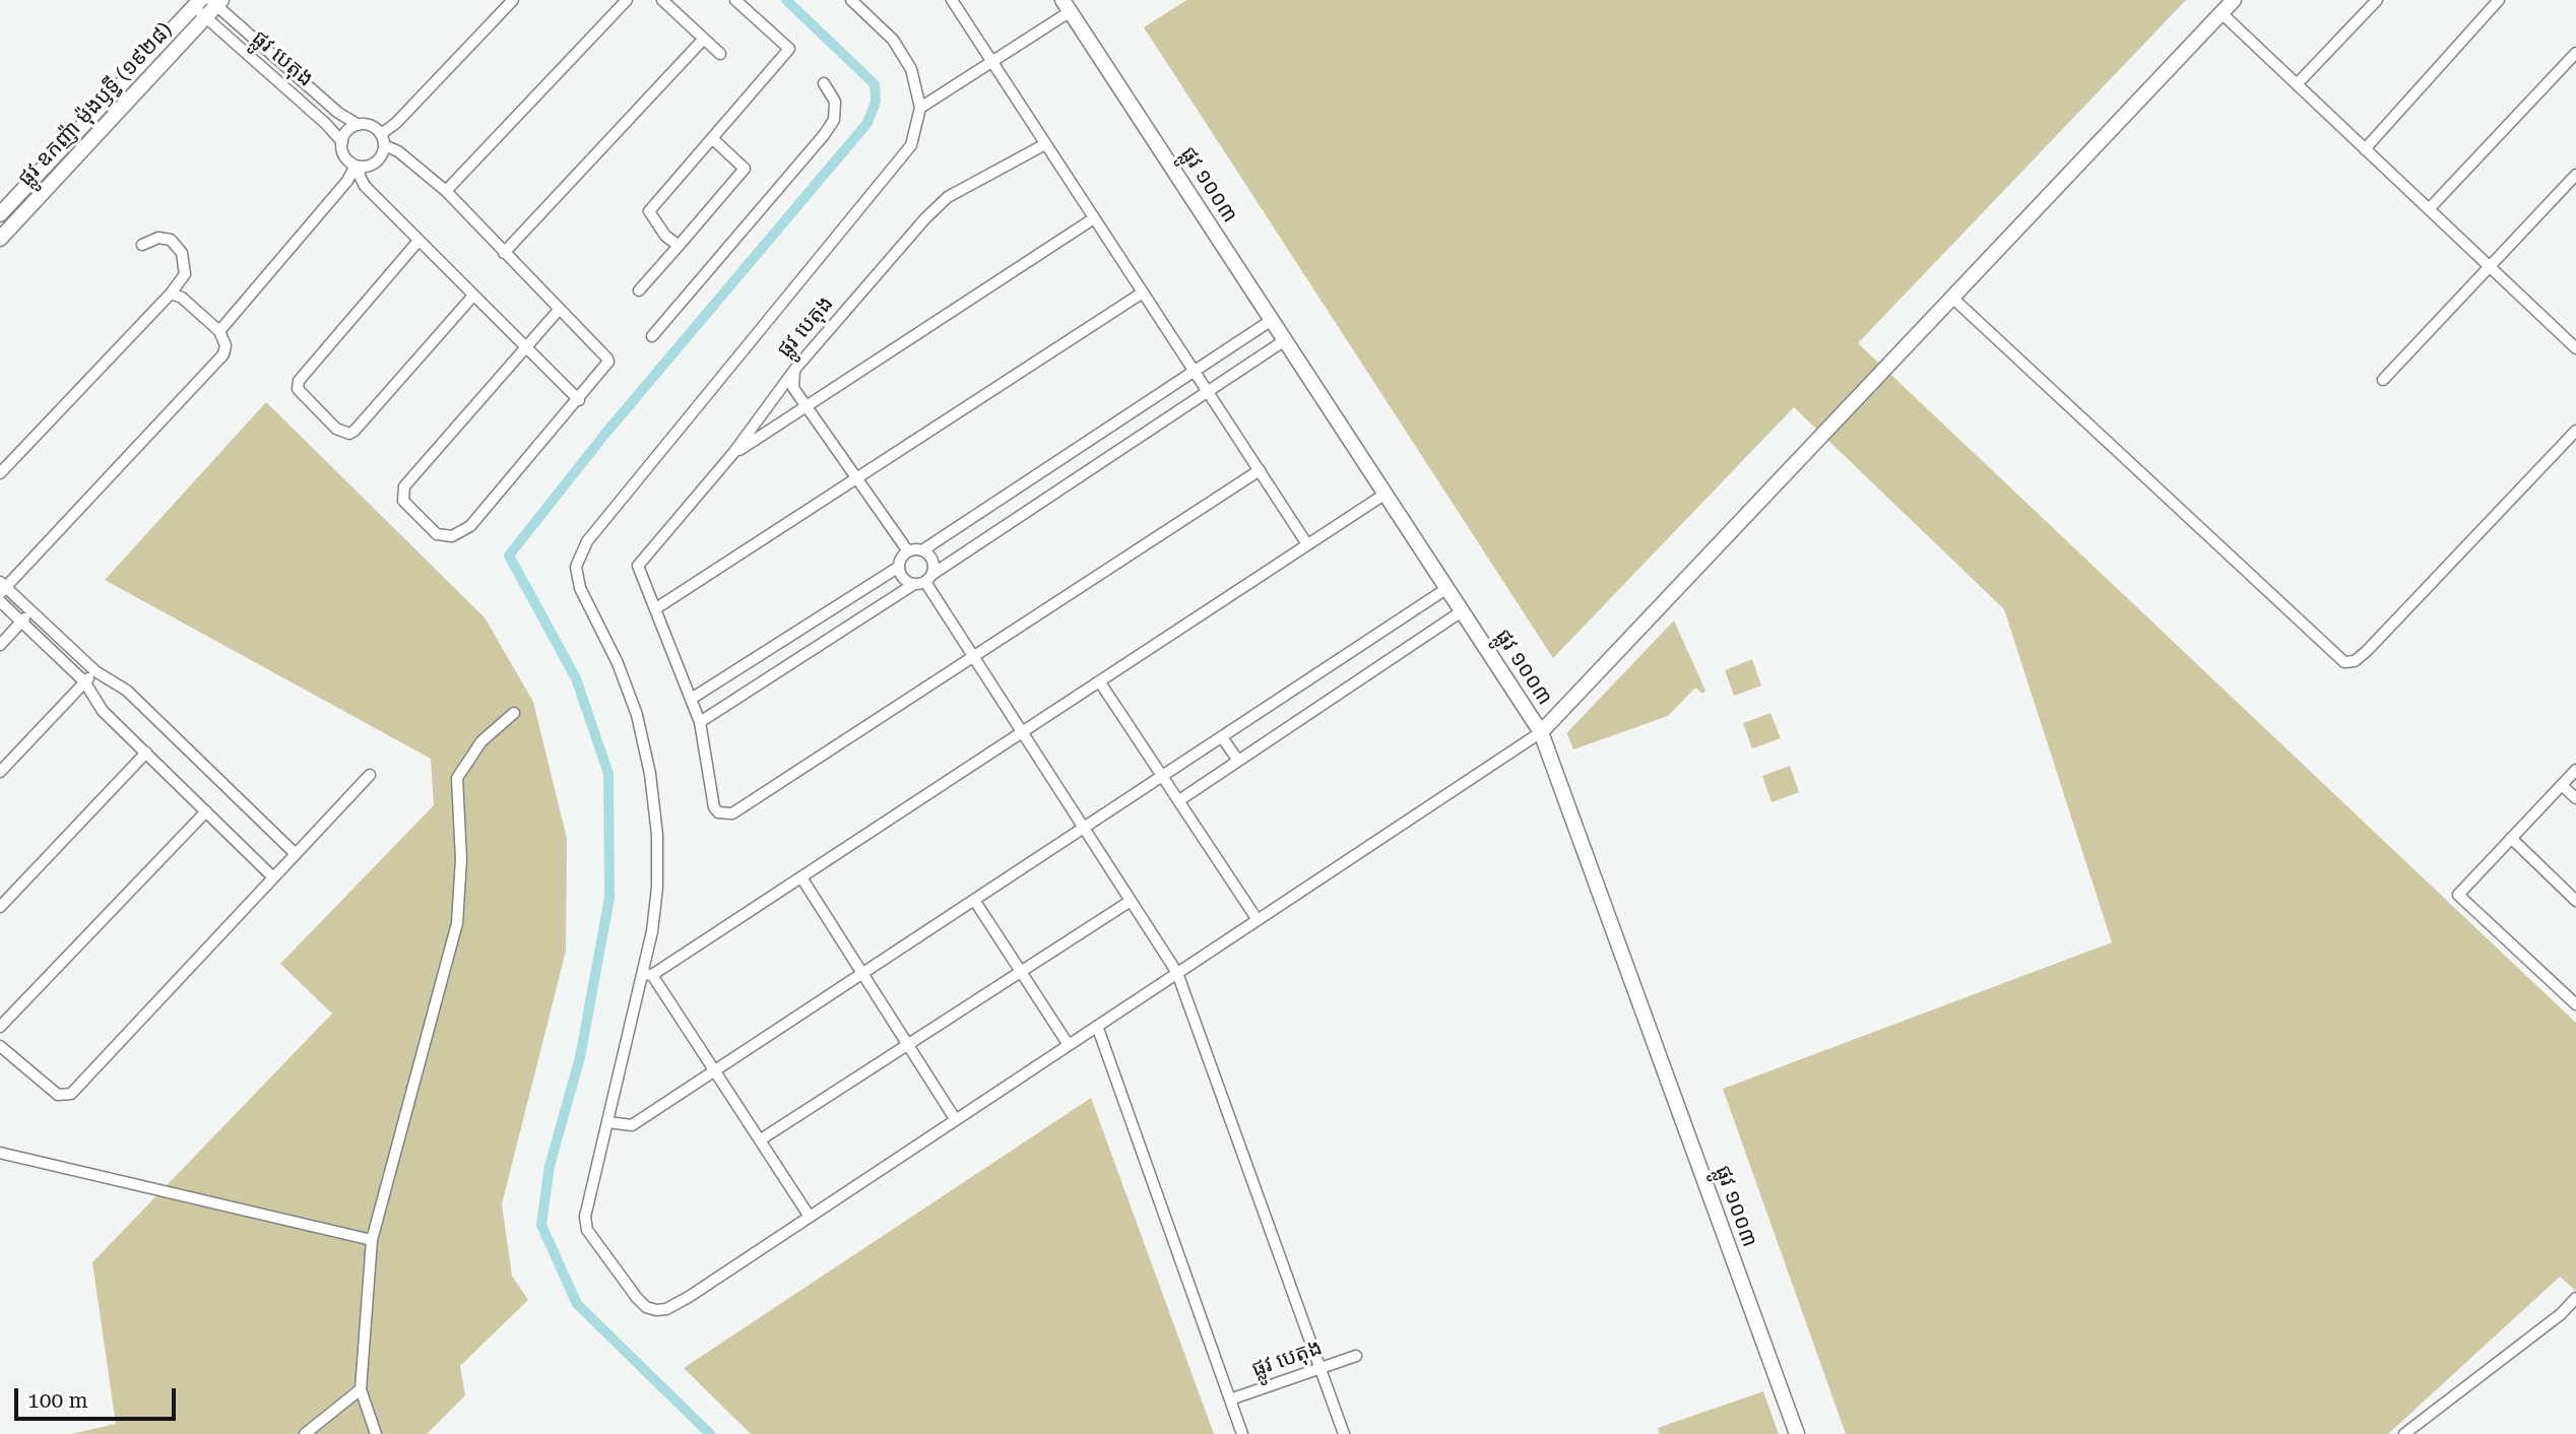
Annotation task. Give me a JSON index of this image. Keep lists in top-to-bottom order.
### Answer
{
  "streets": {
    "main road": ["ផ្លូវ ឧកញ៉ា ម៉ុងឫទ្ធី (១៩២៨)", "ផ្លូវ ១០០៣"],
    "street": ["ផ្លូវ បេតុង"]
  },
  "crossings": [
    ["ផ្លូវ បេតុង", "ផ្លូវ ឧកញ៉ា ម៉ុងឫទ្ធី (១៩២៨)"]
  ],
  "scale_bar": "100 m"
}
